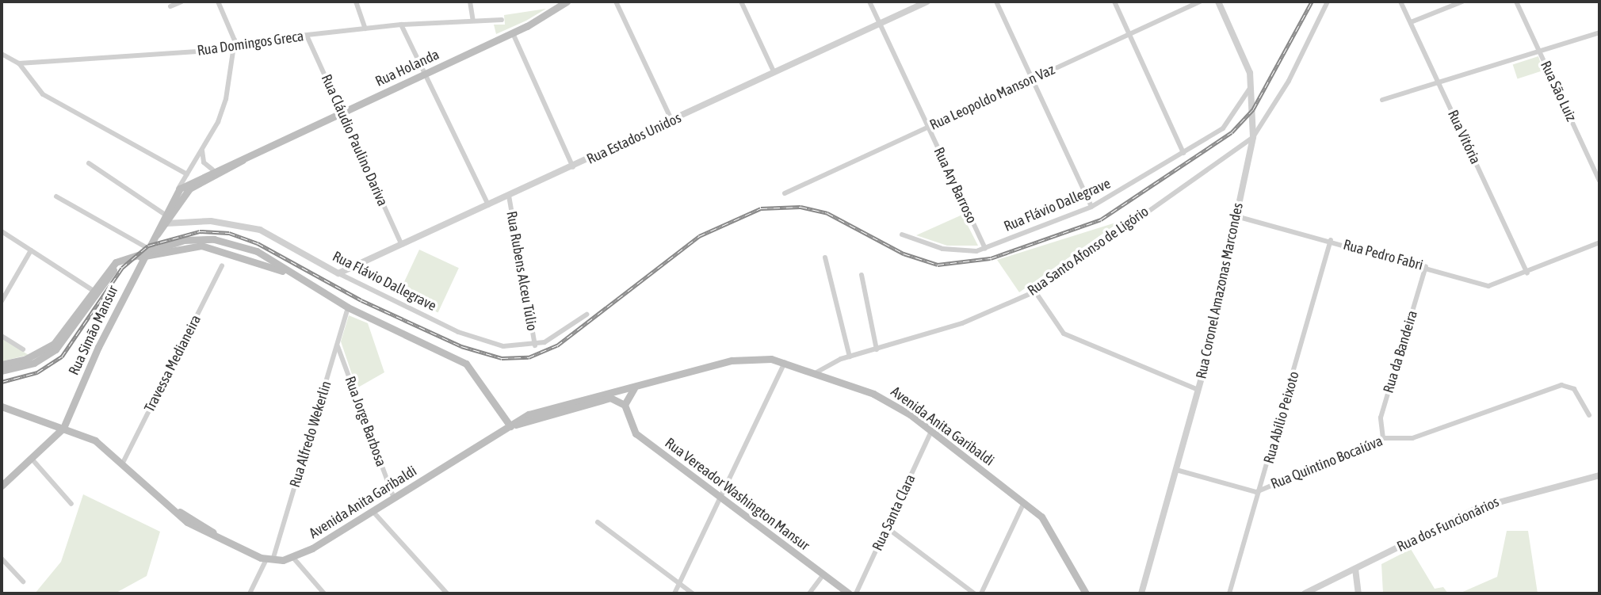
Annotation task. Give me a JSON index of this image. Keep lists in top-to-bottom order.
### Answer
{
  "streets": {
    "main road": [
      "Rua Holanda",
      "Rua Simão Mansur",
      "Avenida Anita Garibaldi",
      "Rua Vereador Washington Mansur"
    ],
    "street": [
      "Rua Domingos Greca",
      "Rua São Luiz",
      "Rua Leopoldo Manson Vaz",
      "Rua Vitória",
      "Rua Estados Unidos",
      "Rua Cláudio Paulino Dariva",
      "Rua Ary Barroso",
      "Rua Flávio Dallegrave",
      "Rua Santo Afonso de Ligório",
      "Rua Pedro Fabri",
      "Rua Rubens Alceu Túlio",
      "Rua Coronel Amazonas Marcondes",
      "Rua da Bandeira",
      "Travessa Medianeira",
      "Rua Abílio Peixoto",
      "Rua Jorge Barbosa",
      "Rua Alfredo Wekerlin",
      "Rua Quintino Bocaiúva",
      "Rua Santa Clara",
      "Rua dos Funcionários"
    ]
  },
  "crossings": [
    ["Rua Domingos Greca", "Rua Cláudio Paulino Dariva"],
    ["Rua Domingos Greca", "Rua Simão Mansur"],
    ["Rua Holanda", "Rua Cláudio Paulino Dariva"],
    ["Rua Holanda", "Rua Simão Mansur"],
    ["Rua Leopoldo Manson Vaz", "Rua Ary Barroso"],
    ["Rua Vitória", "Rua Pedro Fabri"],
    ["Rua Estados Unidos", "Rua Cláudio Paulino Dariva"],
    ["Rua Estados Unidos", "Rua Ary Barroso"],
    ["Rua Estados Unidos", "Rua Flávio Dallegrave"],
    ["Rua Estados Unidos", "Rua Rubens Alceu Túlio"],
    ["Rua Ary Barroso", "Rua Flávio Dallegrave"],
    ["Rua Flávio Dallegrave", "Rua Rubens Alceu Túlio"],
    ["Rua Flávio Dallegrave", "Rua Simão Mansur"],
    ["Rua Santo Afonso de Ligório", "Rua Coronel Amazonas Marcondes"],
    ["Rua Santo Afonso de Ligório", "Avenida Anita Garibaldi"],
    ["Rua Pedro Fabri", "Rua Coronel Amazonas Marcondes"],
    ["Rua Pedro Fabri", "Rua da Bandeira"],
    ["Rua Pedro Fabri", "Rua Abílio Peixoto"],
    ["Rua Coronel Amazonas Marcondes", "Rua Quintino Bocaiúva"],
    ["Rua da Bandeira", "Rua Quintino Bocaiúva"],
    ["Rua Abílio Peixoto", "Rua Quintino Bocaiúva"],
    ["Rua Jorge Barbosa", "Avenida Anita Garibaldi"],
    ["Rua Jorge Barbosa", "Rua Alfredo Wekerlin"],
    ["Avenida Anita Garibaldi", "Rua Alfredo Wekerlin"],
    ["Avenida Anita Garibaldi", "Rua Vereador Washington Mansur"],
    ["Avenida Anita Garibaldi", "Rua Santa Clara"]
  ]
}
